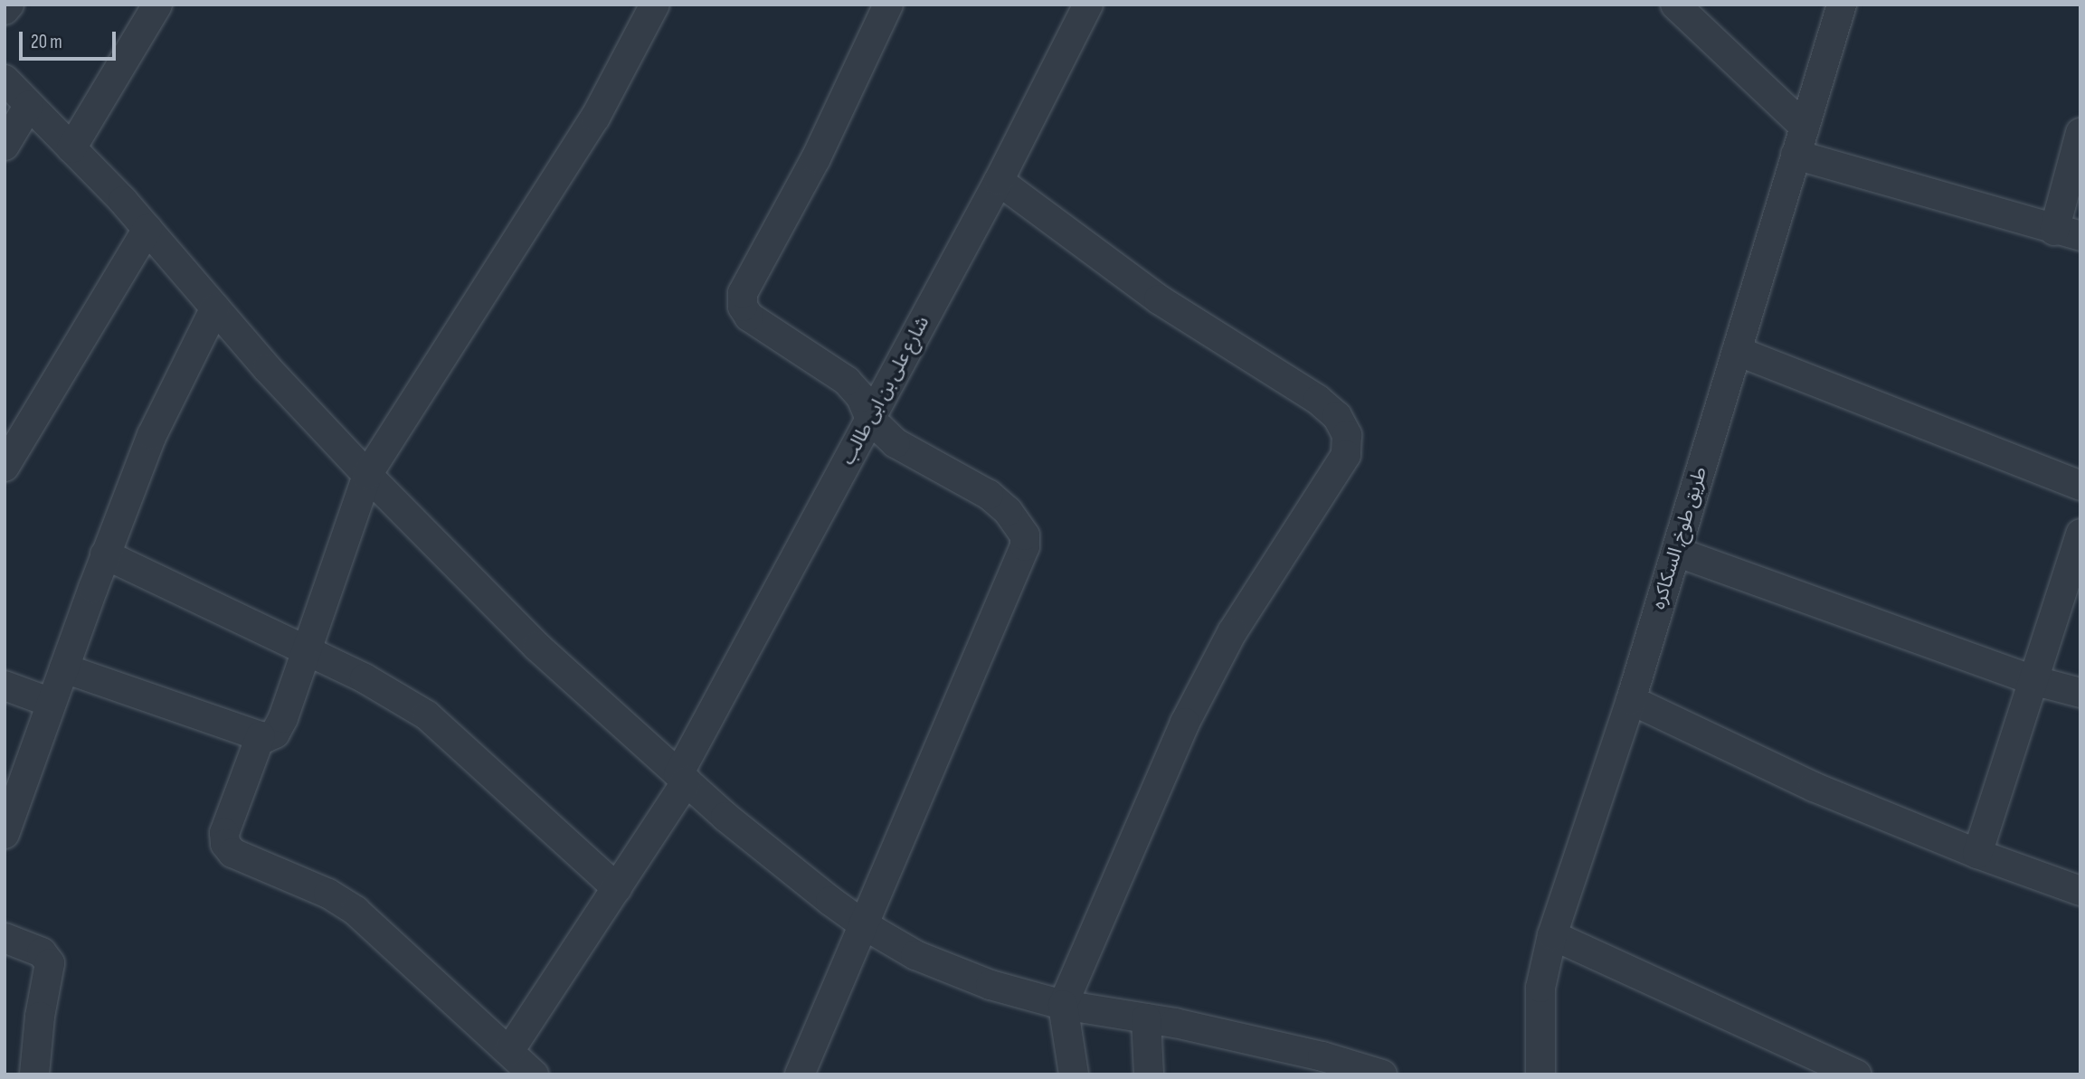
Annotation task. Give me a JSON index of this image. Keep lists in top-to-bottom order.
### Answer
{
  "streets": {
    "street": ["شارع على بن ابى طالب", "طريق طوخ, السكاكره"]
  },
  "scale_bar": "20 m"
}
